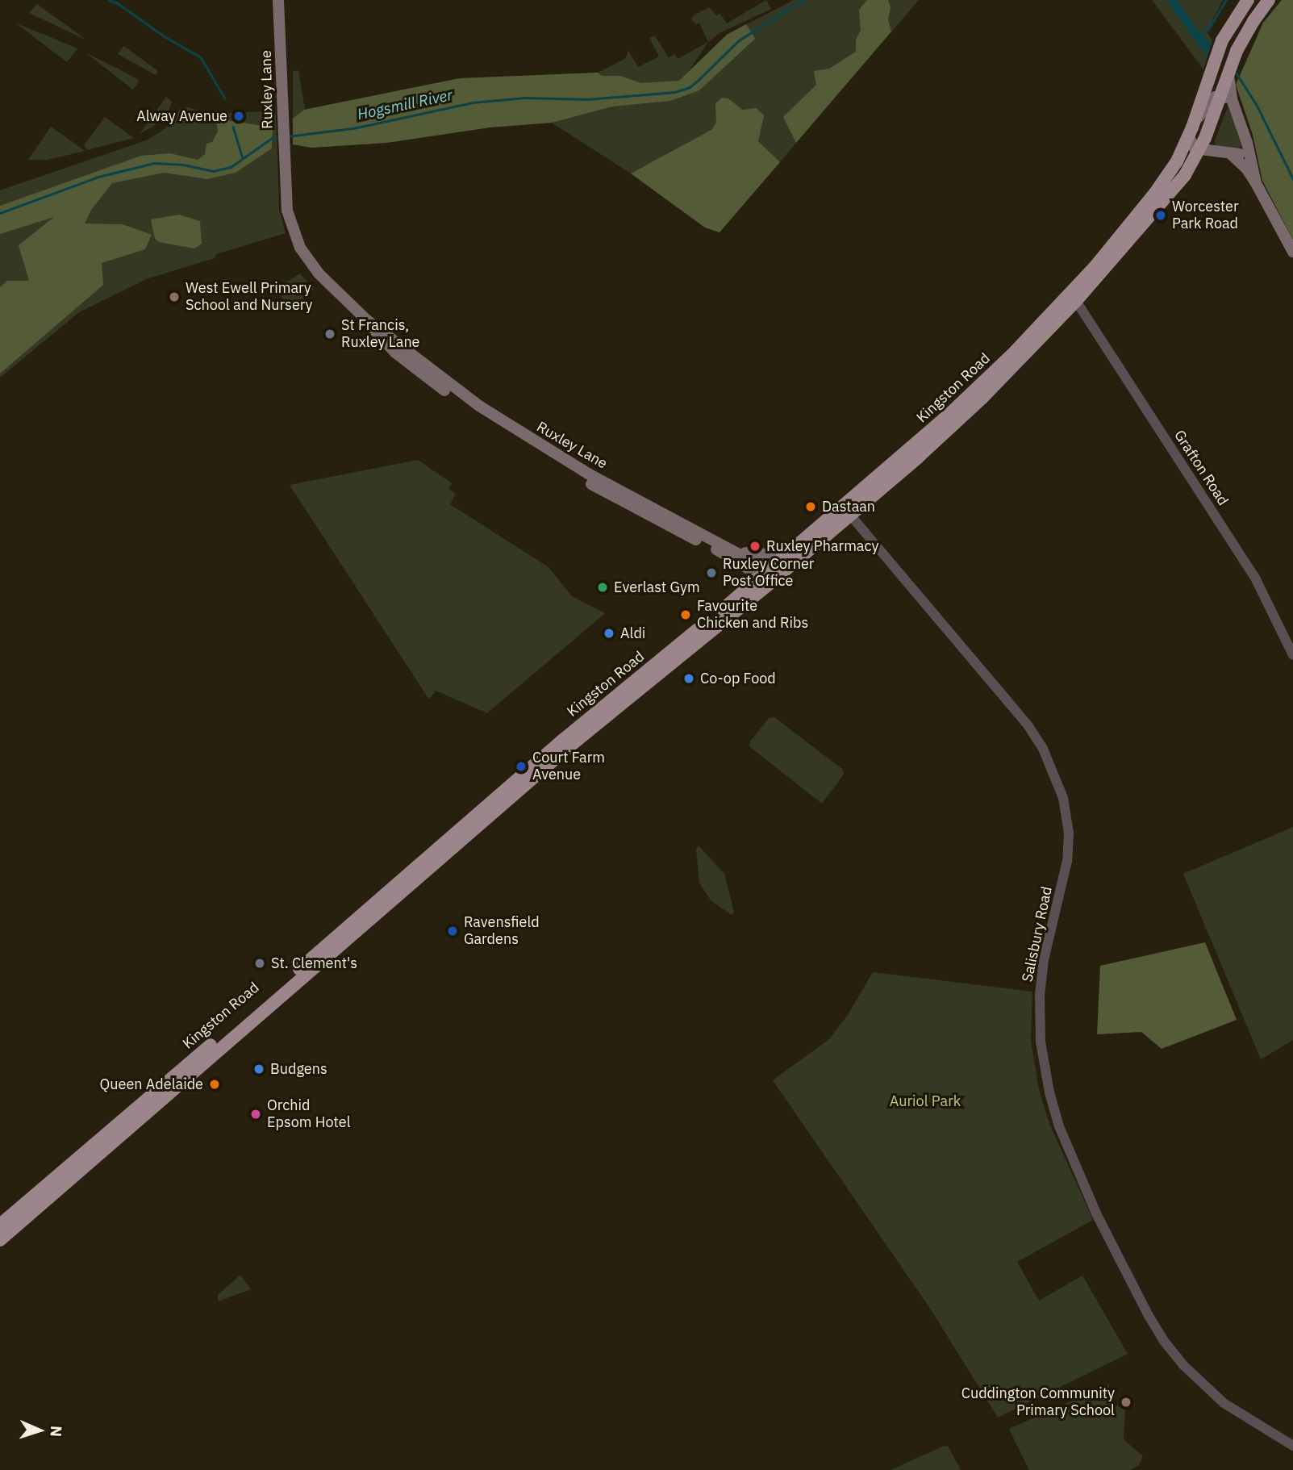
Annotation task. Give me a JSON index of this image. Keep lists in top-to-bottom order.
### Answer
{
  "streets": {
    "highway": ["Kingston Road"],
    "main road": ["Ruxley Lane"],
    "street": ["Grafton Road", "Salisbury Road"]
  },
  "crossings": [
    ["Ruxley Lane", "Kingston Road"],
    ["Kingston Road", "Grafton Road"],
    ["Kingston Road", "Salisbury Road"]
  ],
  "water": ["Hogsmill River"],
  "parks": ["Auriol Park"],
  "places": [
    "Alway Avenue",
    "Worcester Park Road",
    "West Ewell Primary School and Nursery",
    "St Francis, Ruxley Lane",
    "Dastaan",
    "Ruxley Pharmacy",
    "Ruxley Corner Post Office",
    "Everlast Gym",
    "Favourite Chicken and Ribs",
    "Aldi",
    "Co-op Food",
    "Court Farm Avenue",
    "Ravensfield Gardens",
    "St. Clement's",
    "Budgens",
    "Queen Adelaide",
    "Orchid Epsom Hotel",
    "Cuddington Community Primary School"
  ],
  "north": "right"
}
